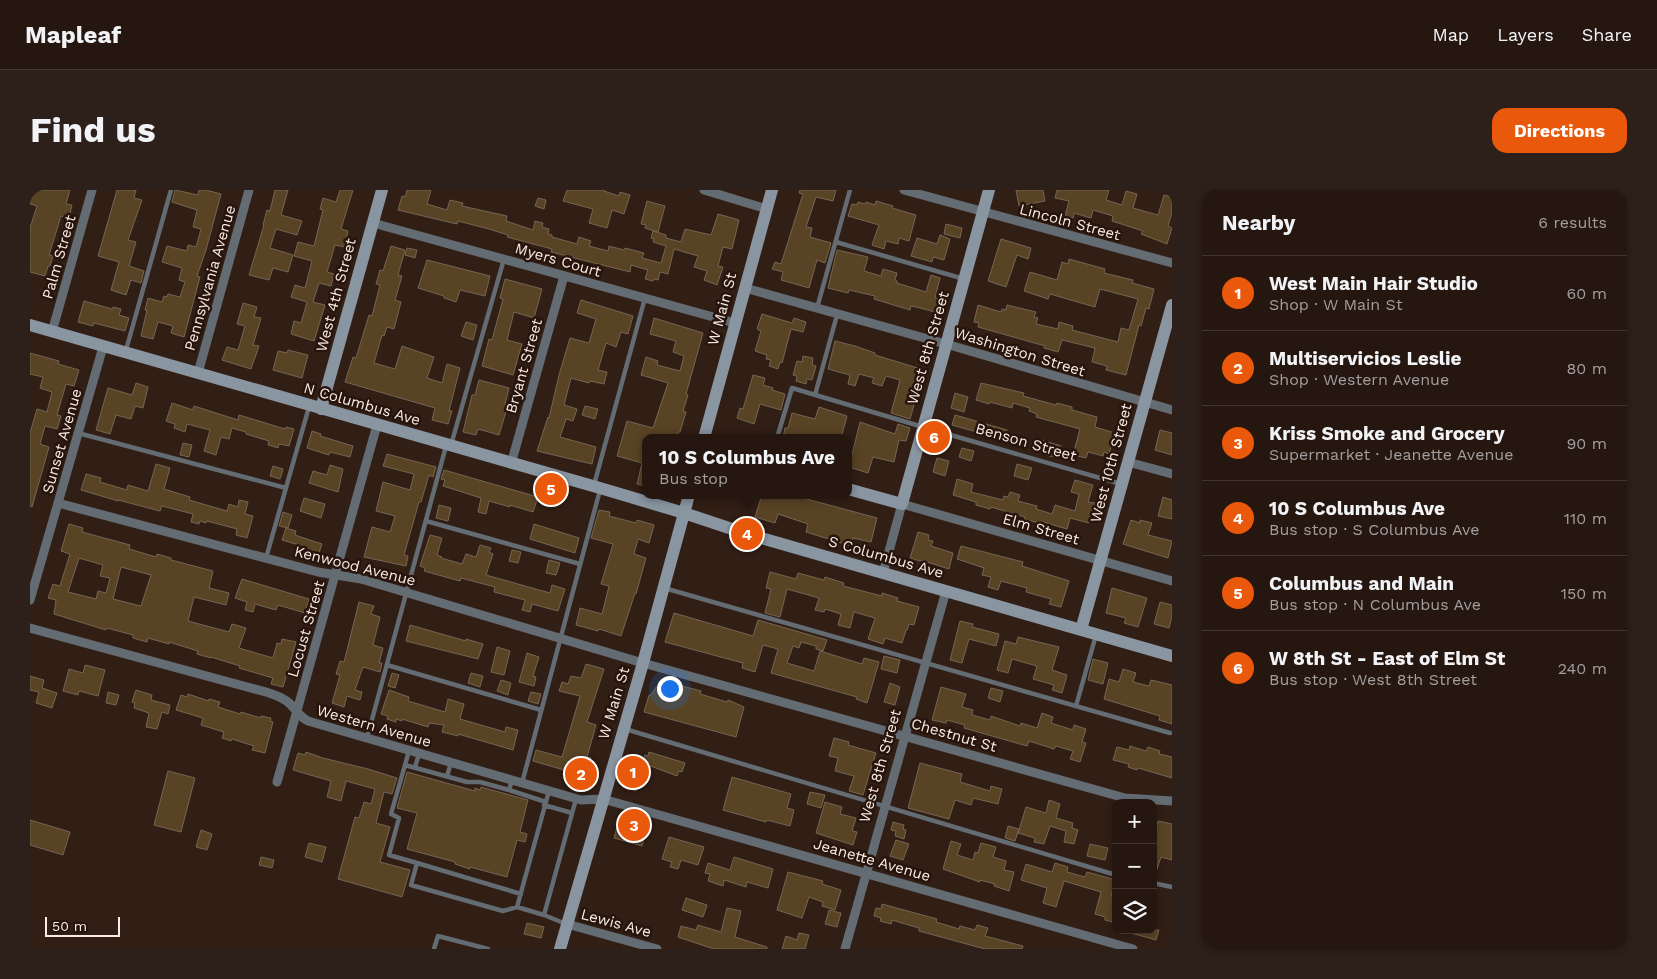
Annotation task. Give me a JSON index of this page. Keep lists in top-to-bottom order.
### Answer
{
  "streets": {
    "main road": [
      "West 4th Street",
      "W Main St",
      "West 8th Street",
      "N Columbus Ave",
      "West 10th Street",
      "S Columbus Ave"
    ],
    "street": [
      "Lincoln Street",
      "Palm Street",
      "Myers Court",
      "Pennsylvania Avenue",
      "Washington Street",
      "Bryant Street",
      "Sunset Avenue",
      "Elm Street",
      "Kenwood Avenue",
      "Locust Street",
      "Western Avenue",
      "Chestnut St",
      "Jeanette Avenue",
      "Lewis Ave"
    ],
    "lane": ["Benson Street"]
  },
  "crossings": [
    ["Lincoln Street", "West 8th Street"],
    ["Palm Street", "N Columbus Ave"],
    ["Myers Court", "West 4th Street"],
    ["Myers Court", "W Main St"],
    ["Myers Court", "Bryant Street"],
    ["Pennsylvania Avenue", "N Columbus Ave"],
    ["West 4th Street", "N Columbus Ave"],
    ["W Main St", "Washington Street"],
    ["W Main St", "N Columbus Ave"],
    ["W Main St", "S Columbus Ave"],
    ["W Main St", "Kenwood Avenue"],
    ["W Main St", "Western Avenue"],
    ["W Main St", "Chestnut St"],
    ["W Main St", "Jeanette Avenue"],
    ["W Main St", "Lewis Ave"],
    ["West 8th Street", "Washington Street"],
    ["West 8th Street", "Benson Street"],
    ["West 8th Street", "Elm Street"],
    ["West 8th Street", "S Columbus Ave"],
    ["West 8th Street", "Chestnut St"],
    ["West 8th Street", "Jeanette Avenue"],
    ["Washington Street", "West 10th Street"],
    ["Bryant Street", "N Columbus Ave"],
    ["N Columbus Ave", "Sunset Avenue"],
    ["N Columbus Ave", "S Columbus Ave"],
    ["N Columbus Ave", "Locust Street"],
    ["Sunset Avenue", "Kenwood Avenue"],
    ["Benson Street", "West 10th Street"],
    ["West 10th Street", "Elm Street"],
    ["West 10th Street", "S Columbus Ave"],
    ["Kenwood Avenue", "Locust Street"],
    ["Kenwood Avenue", "Chestnut St"],
    ["Locust Street", "Western Avenue"],
    ["Western Avenue", "Jeanette Avenue"]
  ],
  "scale_bar": "50 m",
  "page": {
    "header": "Mapleaf",
    "nav": ["Map", "Layers", "Share"],
    "buttons": "Directions",
    "title": "Find us",
    "heading": ["Nearby", "6 results"],
    "list": [
      {
        "mark": "1",
        "name": "West Main Hair Studio",
        "note": "Shop · W Main St",
        "value": "60 m"
      },
      {
        "mark": "2",
        "name": "Multiservicios Leslie",
        "note": "Shop · Western Avenue",
        "value": "80 m"
      },
      {
        "mark": "3",
        "name": "Kriss Smoke and Grocery",
        "note": "Supermarket · Jeanette Avenue",
        "value": "90 m"
      },
      {
        "mark": "4",
        "name": "10 S Columbus Ave",
        "note": "Bus stop · S Columbus Ave",
        "value": "110 m"
      },
      {
        "mark": "5",
        "name": "Columbus and Main",
        "note": "Bus stop · N Columbus Ave",
        "value": "150 m"
      },
      {
        "mark": "6",
        "name": "W 8th St - East of Elm St",
        "note": "Bus stop · West 8th Street",
        "value": "240 m"
      }
    ],
    "pins": [
      "6",
      "5",
      "4",
      "1",
      "2",
      "3"
    ],
    "popup": ["10 S Columbus Ave", "Bus stop"],
    "map_buttons": ["+", "−"],
    "scale": "50 m"
  }
}
